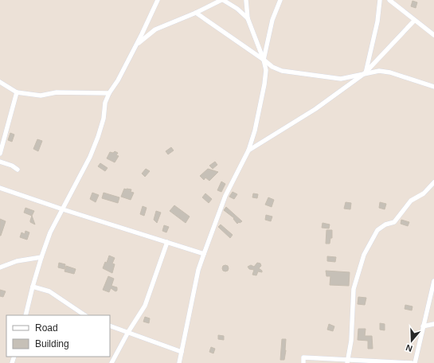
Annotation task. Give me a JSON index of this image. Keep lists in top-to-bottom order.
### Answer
{
  "legend": ["Road", "Building"],
  "north": "bottom"
}
